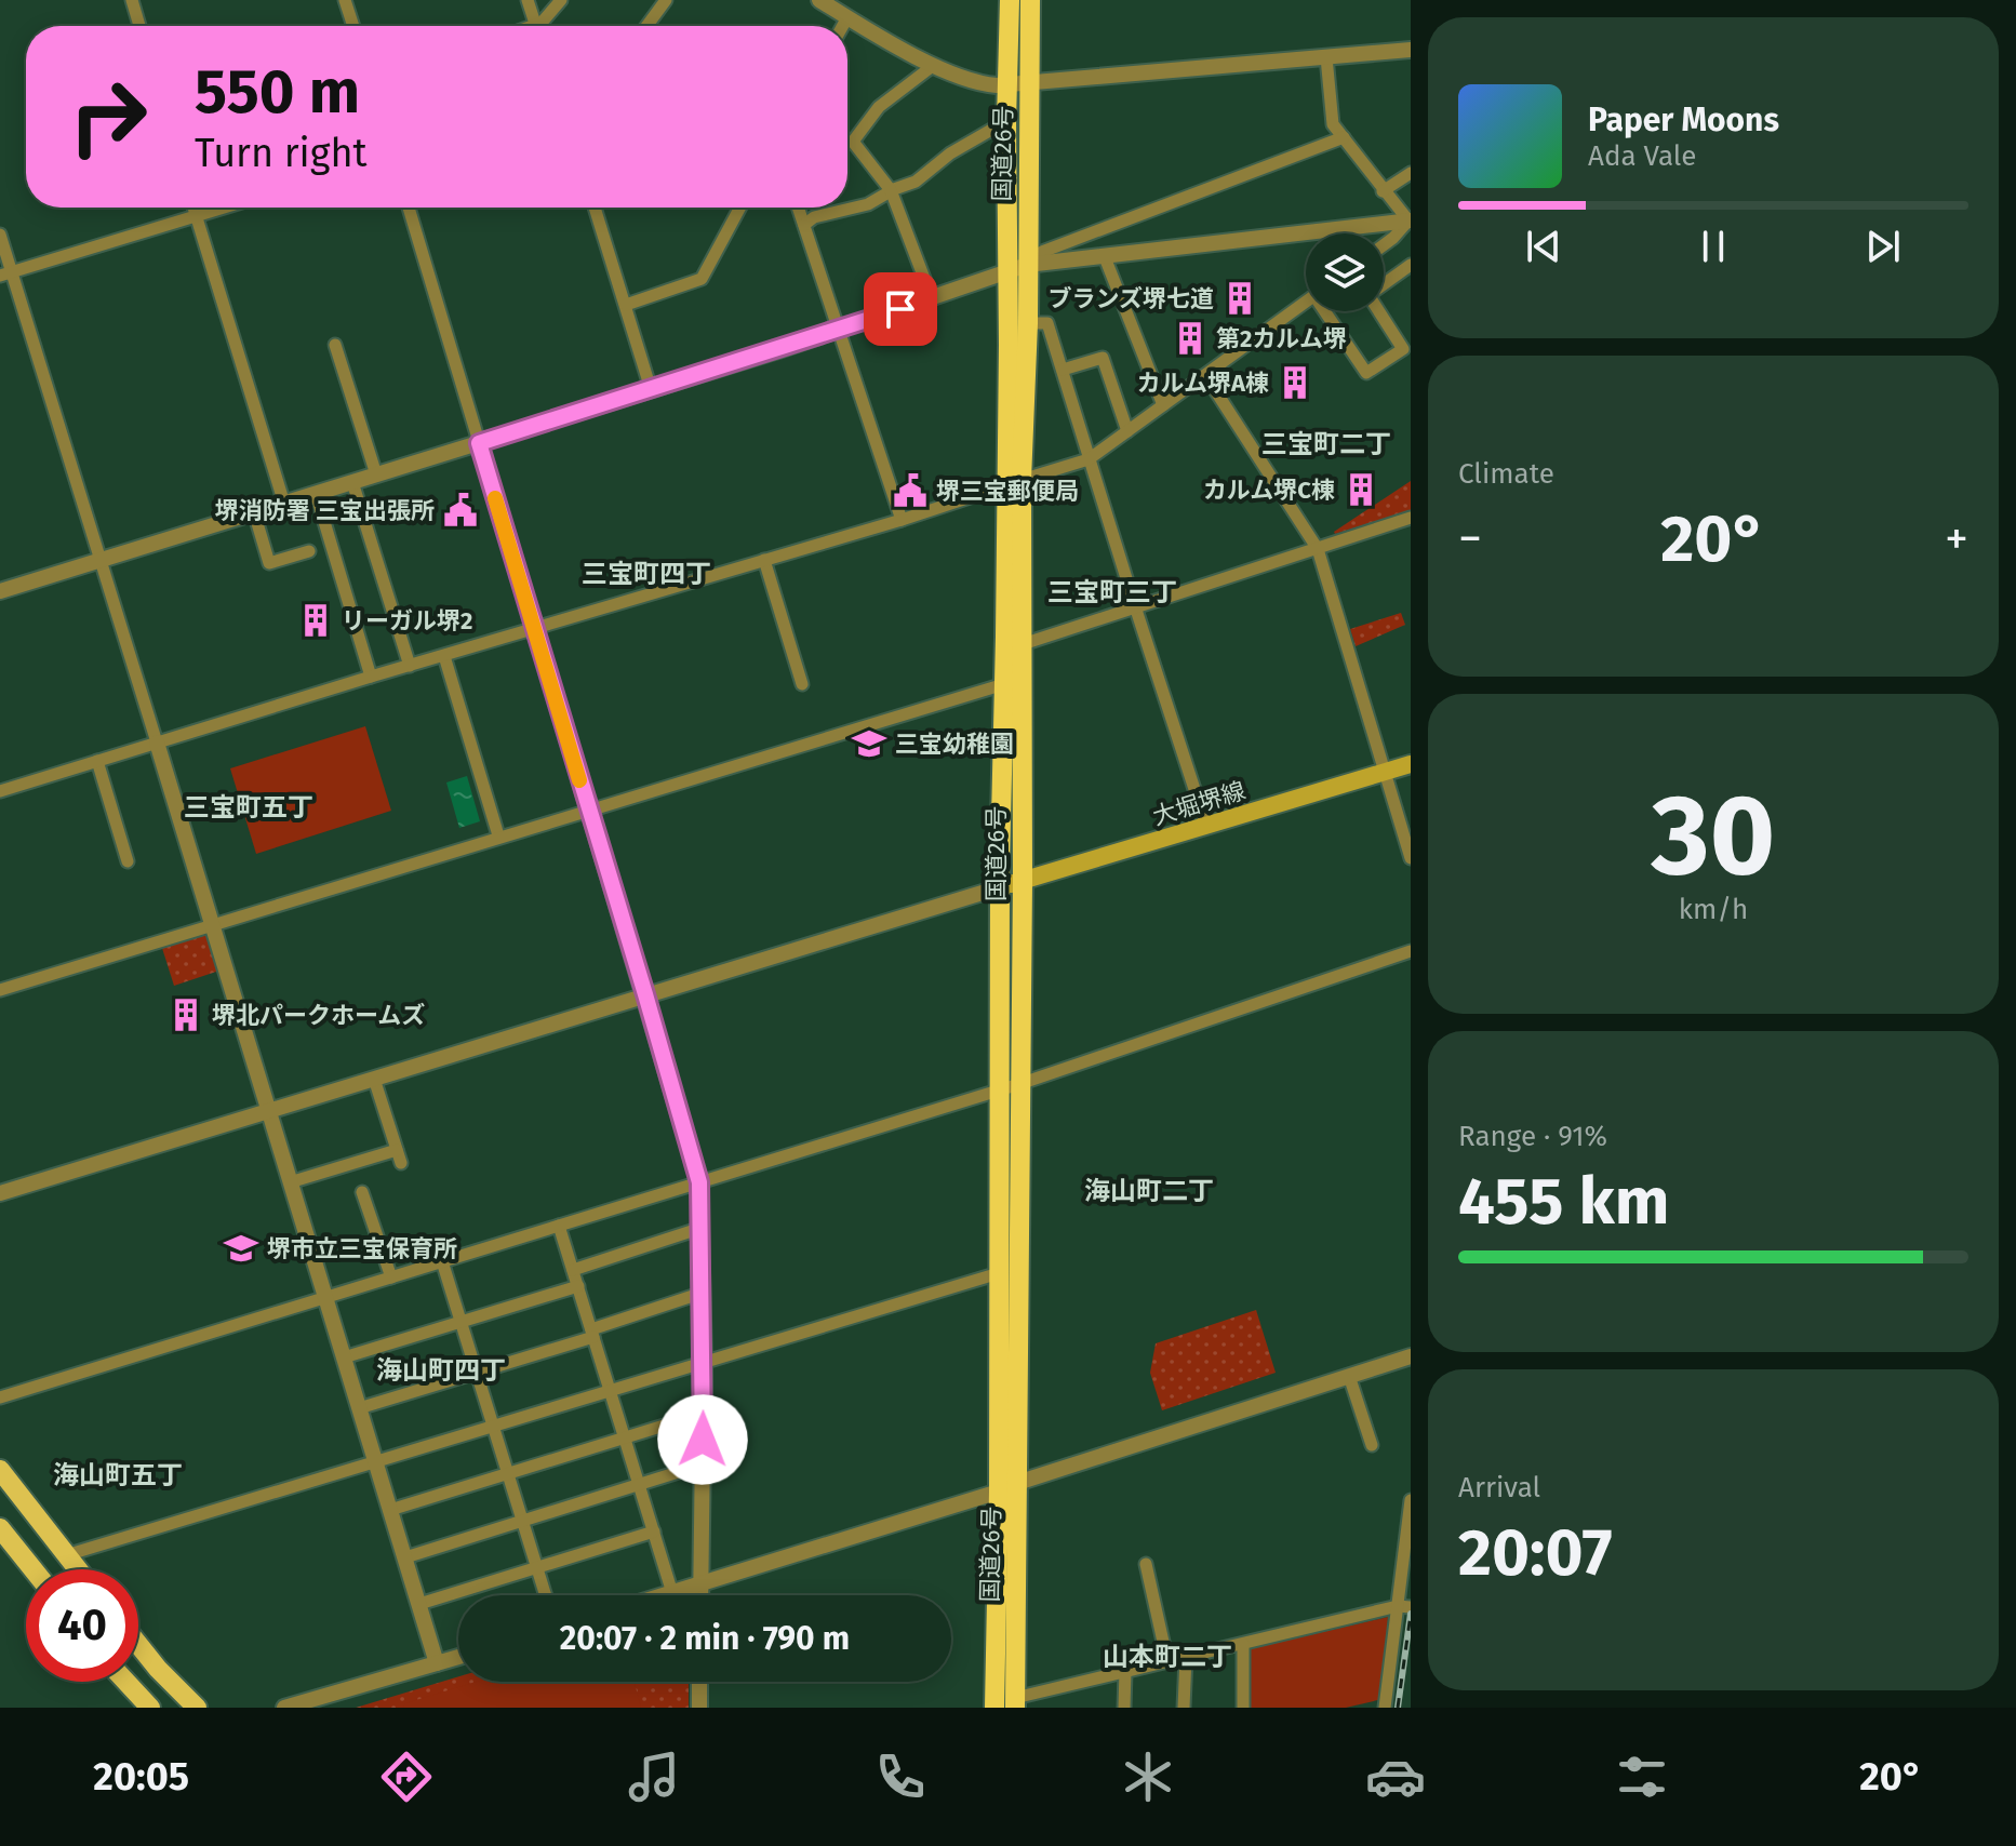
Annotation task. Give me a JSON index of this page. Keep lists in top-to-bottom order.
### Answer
{
  "streets": {
    "highway": ["国道26号"],
    "main road": ["大堀堺線"]
  },
  "crossings": [
    ["国道26号", "大堀堺線"]
  ],
  "districts": [
    "三宝町二丁",
    "三宝町四丁",
    "三宝町三丁",
    "三宝町五丁",
    "海山町二丁",
    "海山町四丁",
    "海山町五丁",
    "山本町二丁"
  ],
  "places": {
    "building": [
      "ブランズ堺七道",
      "第2カルム堺",
      "カルム堺A棟",
      "カルム堺C棟",
      "リーガル堺2",
      "堺北パークホームズ"
    ],
    "public building": ["堺三宝郵便局", "堺消防署 三宝出張所"],
    "school or university": ["三宝幼稚園", "堺市立三宝保育所"]
  },
  "page": {
    "turn": ["550 m", "Turn right"],
    "song": ["Paper Moons", "Ada Vale"],
    "tile": [
      "Climate",
      ["30", "km/h"],
      ["Range · 91%", "455 km"],
      ["Arrival", "20:07"]
    ],
    "heat": ["−", "20°", "+"],
    "limit": "40",
    "trip": "20:07 · 2 min · 790 m",
    "tabs": ["20:05", "20°"]
  }
}
